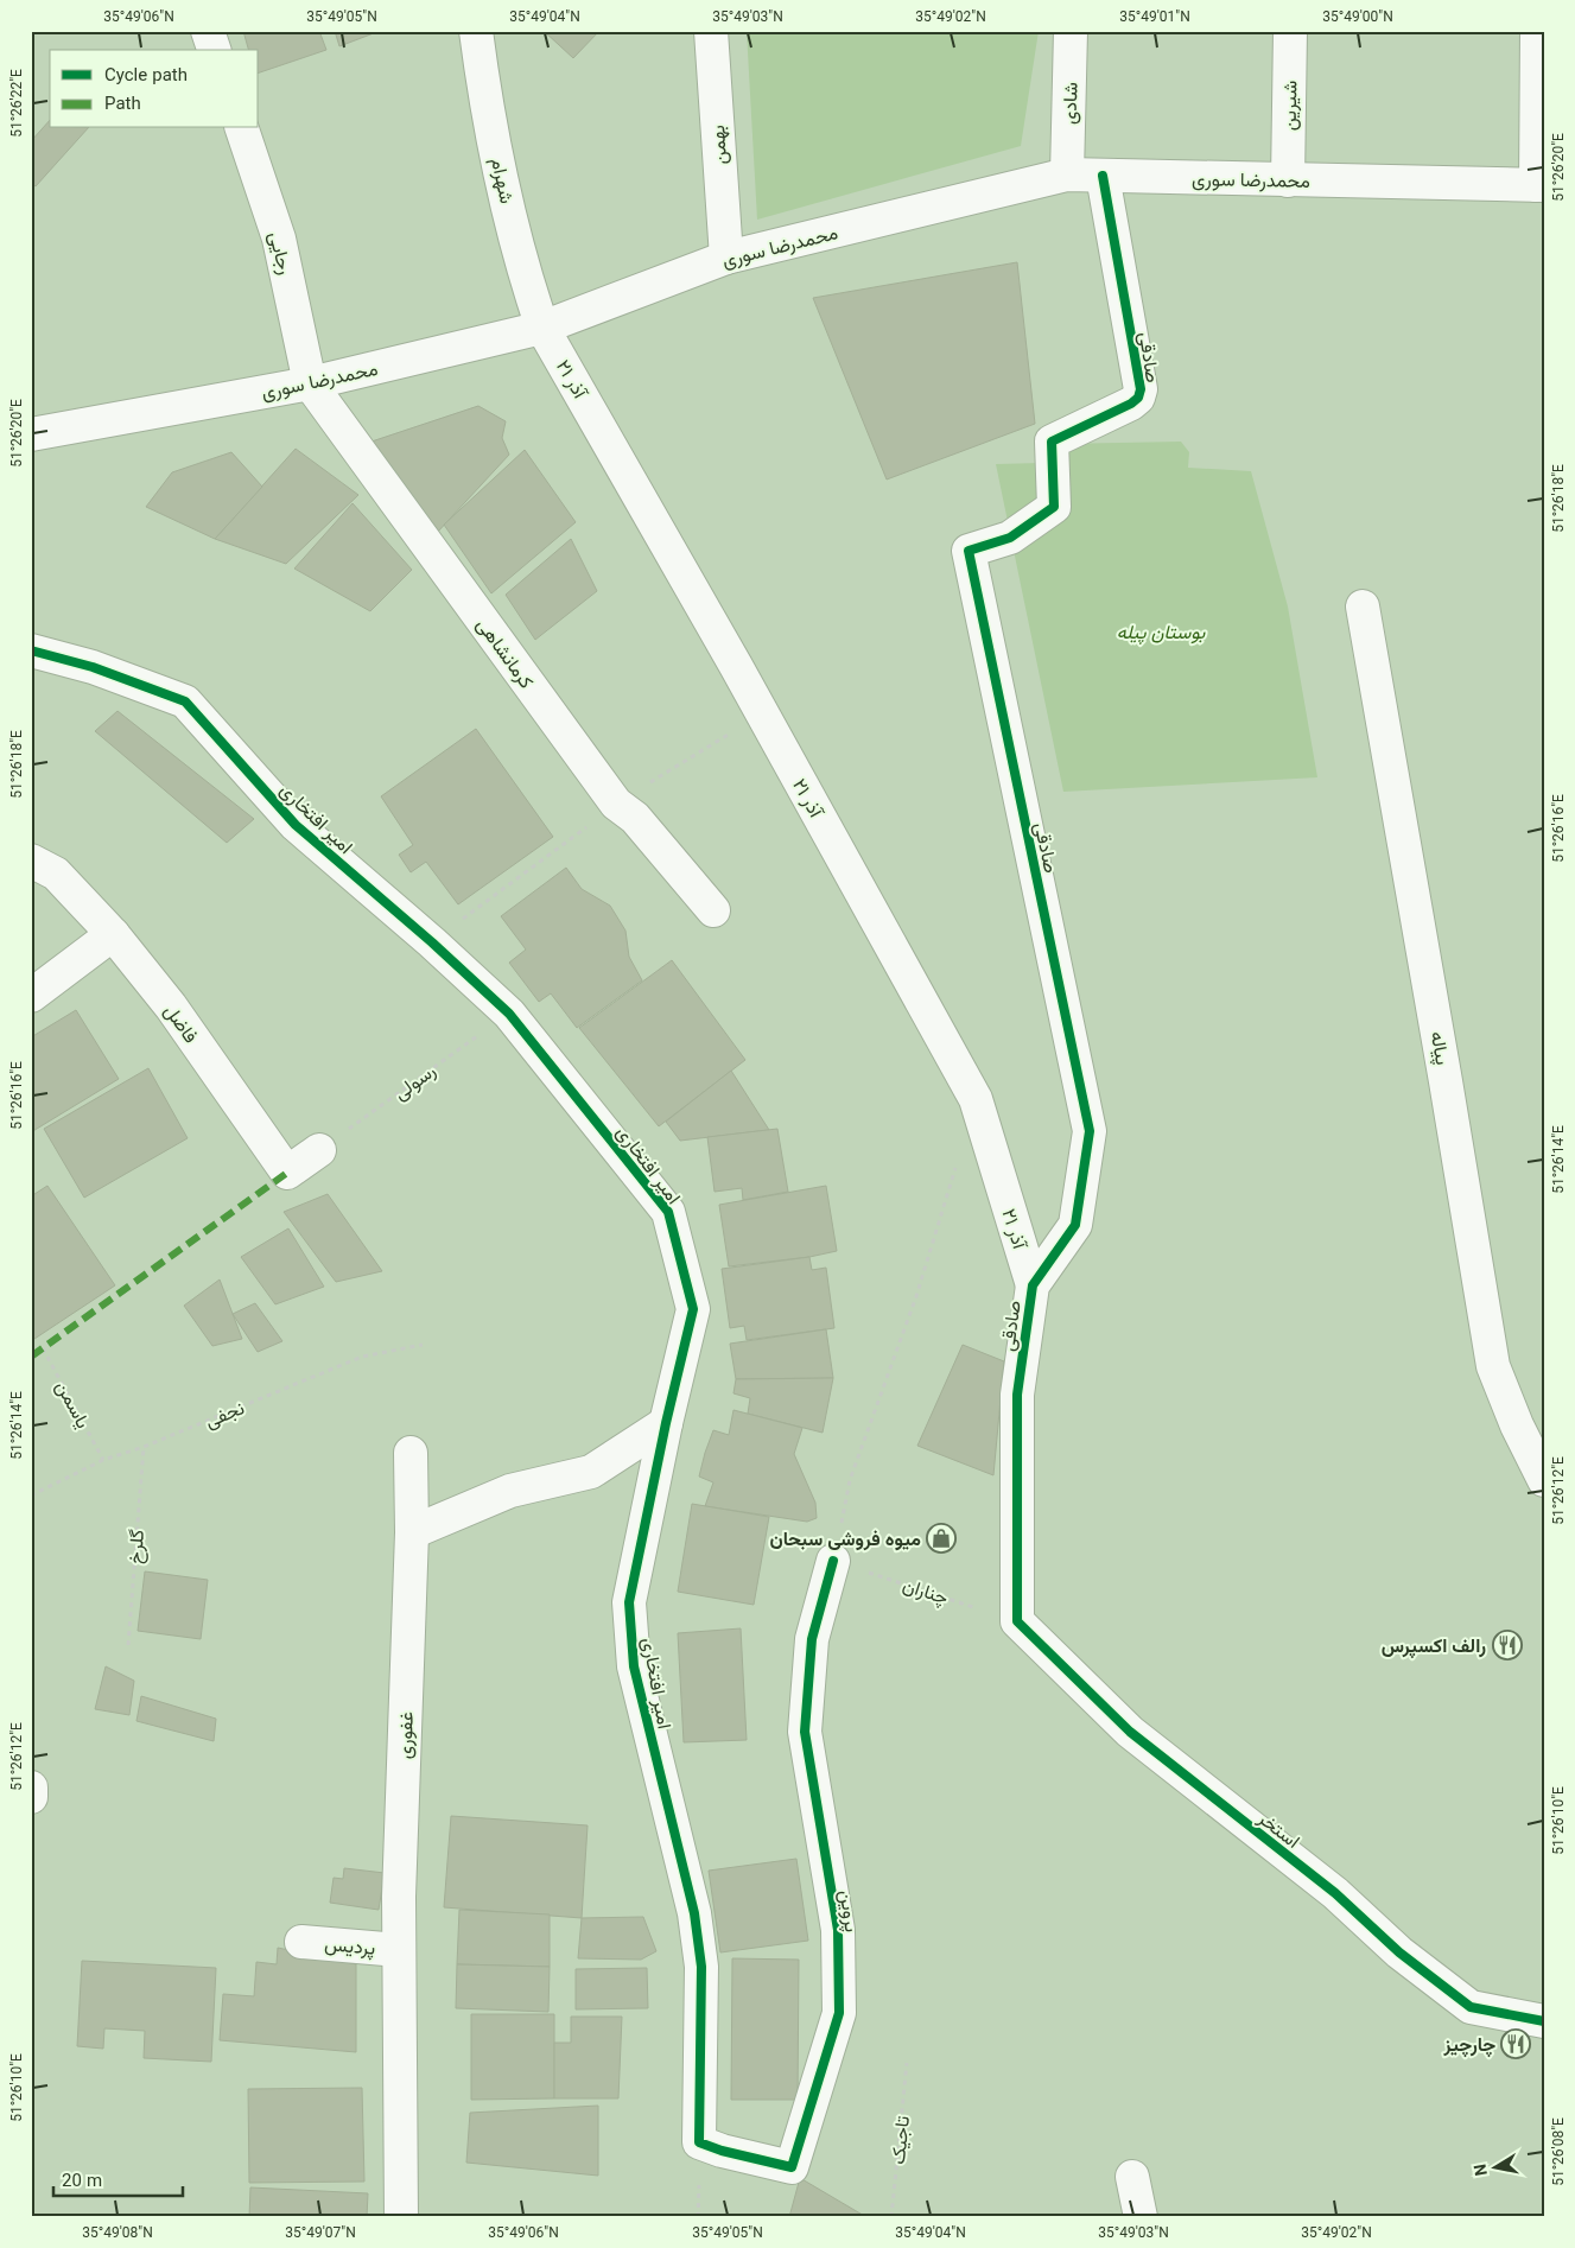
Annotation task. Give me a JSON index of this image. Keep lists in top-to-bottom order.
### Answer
{
  "streets": {
    "street": [
      "شادی",
      "شیرین",
      "بهمن",
      "محمدرضا سوری",
      "شهرام",
      "رجایی",
      "صادقی",
      "۲۱ آذر",
      "کرمانشاهی",
      "امیر افتخاری",
      "فاضل",
      "پیاله",
      "غفوری",
      "استخر",
      "پروین",
      "پردیس"
    ],
    "path": [
      "رسولی",
      "یاسمن",
      "نجفی",
      "گلرخ",
      "چناران",
      "تاجیک"
    ]
  },
  "crossings": [
    ["شادی", "محمدرضا سوری"],
    ["شیرین", "محمدرضا سوری"],
    ["بهمن", "محمدرضا سوری"],
    ["محمدرضا سوری", "شهرام"],
    ["محمدرضا سوری", "رجایی"],
    ["محمدرضا سوری", "صادقی"],
    ["محمدرضا سوری", "۲۱ آذر"],
    ["محمدرضا سوری", "کرمانشاهی"],
    ["شهرام", "۲۱ آذر"],
    ["رجایی", "کرمانشاهی"],
    ["صادقی", "۲۱ آذر"],
    ["صادقی", "چناران"],
    ["صادقی", "استخر"],
    ["امیر افتخاری", "رسولی"],
    ["امیر افتخاری", "پروین"],
    ["فاضل", "رسولی"],
    ["یاسمن", "نجفی"],
    ["نجفی", "گلرخ"],
    ["چناران", "استخر"],
    ["چناران", "پروین"],
    ["غفوری", "پردیس"]
  ],
  "parks": ["بوستان پیله"],
  "places": {
    "shop": ["میوه فروشی سبحان"],
    "restaurant": ["رالف اکسپرس", "چارچیز"]
  },
  "legend": ["Cycle path", "Path"],
  "scale_bar": "20 m",
  "north": "left",
  "coordinates": [
    "35°49'06\"N",
    "35°49'05\"N",
    "35°49'04\"N",
    "35°49'03\"N",
    "35°49'02\"N",
    "35°49'01\"N",
    "35°49'00\"N",
    "51°26'22\"E",
    "51°26'20\"E",
    "51°26'18\"E",
    "51°26'16\"E",
    "51°26'14\"E",
    "51°26'12\"E",
    "51°26'10\"E",
    "51°26'08\"E",
    "35°49'08\"N",
    "35°49'07\"N"
  ]
}
